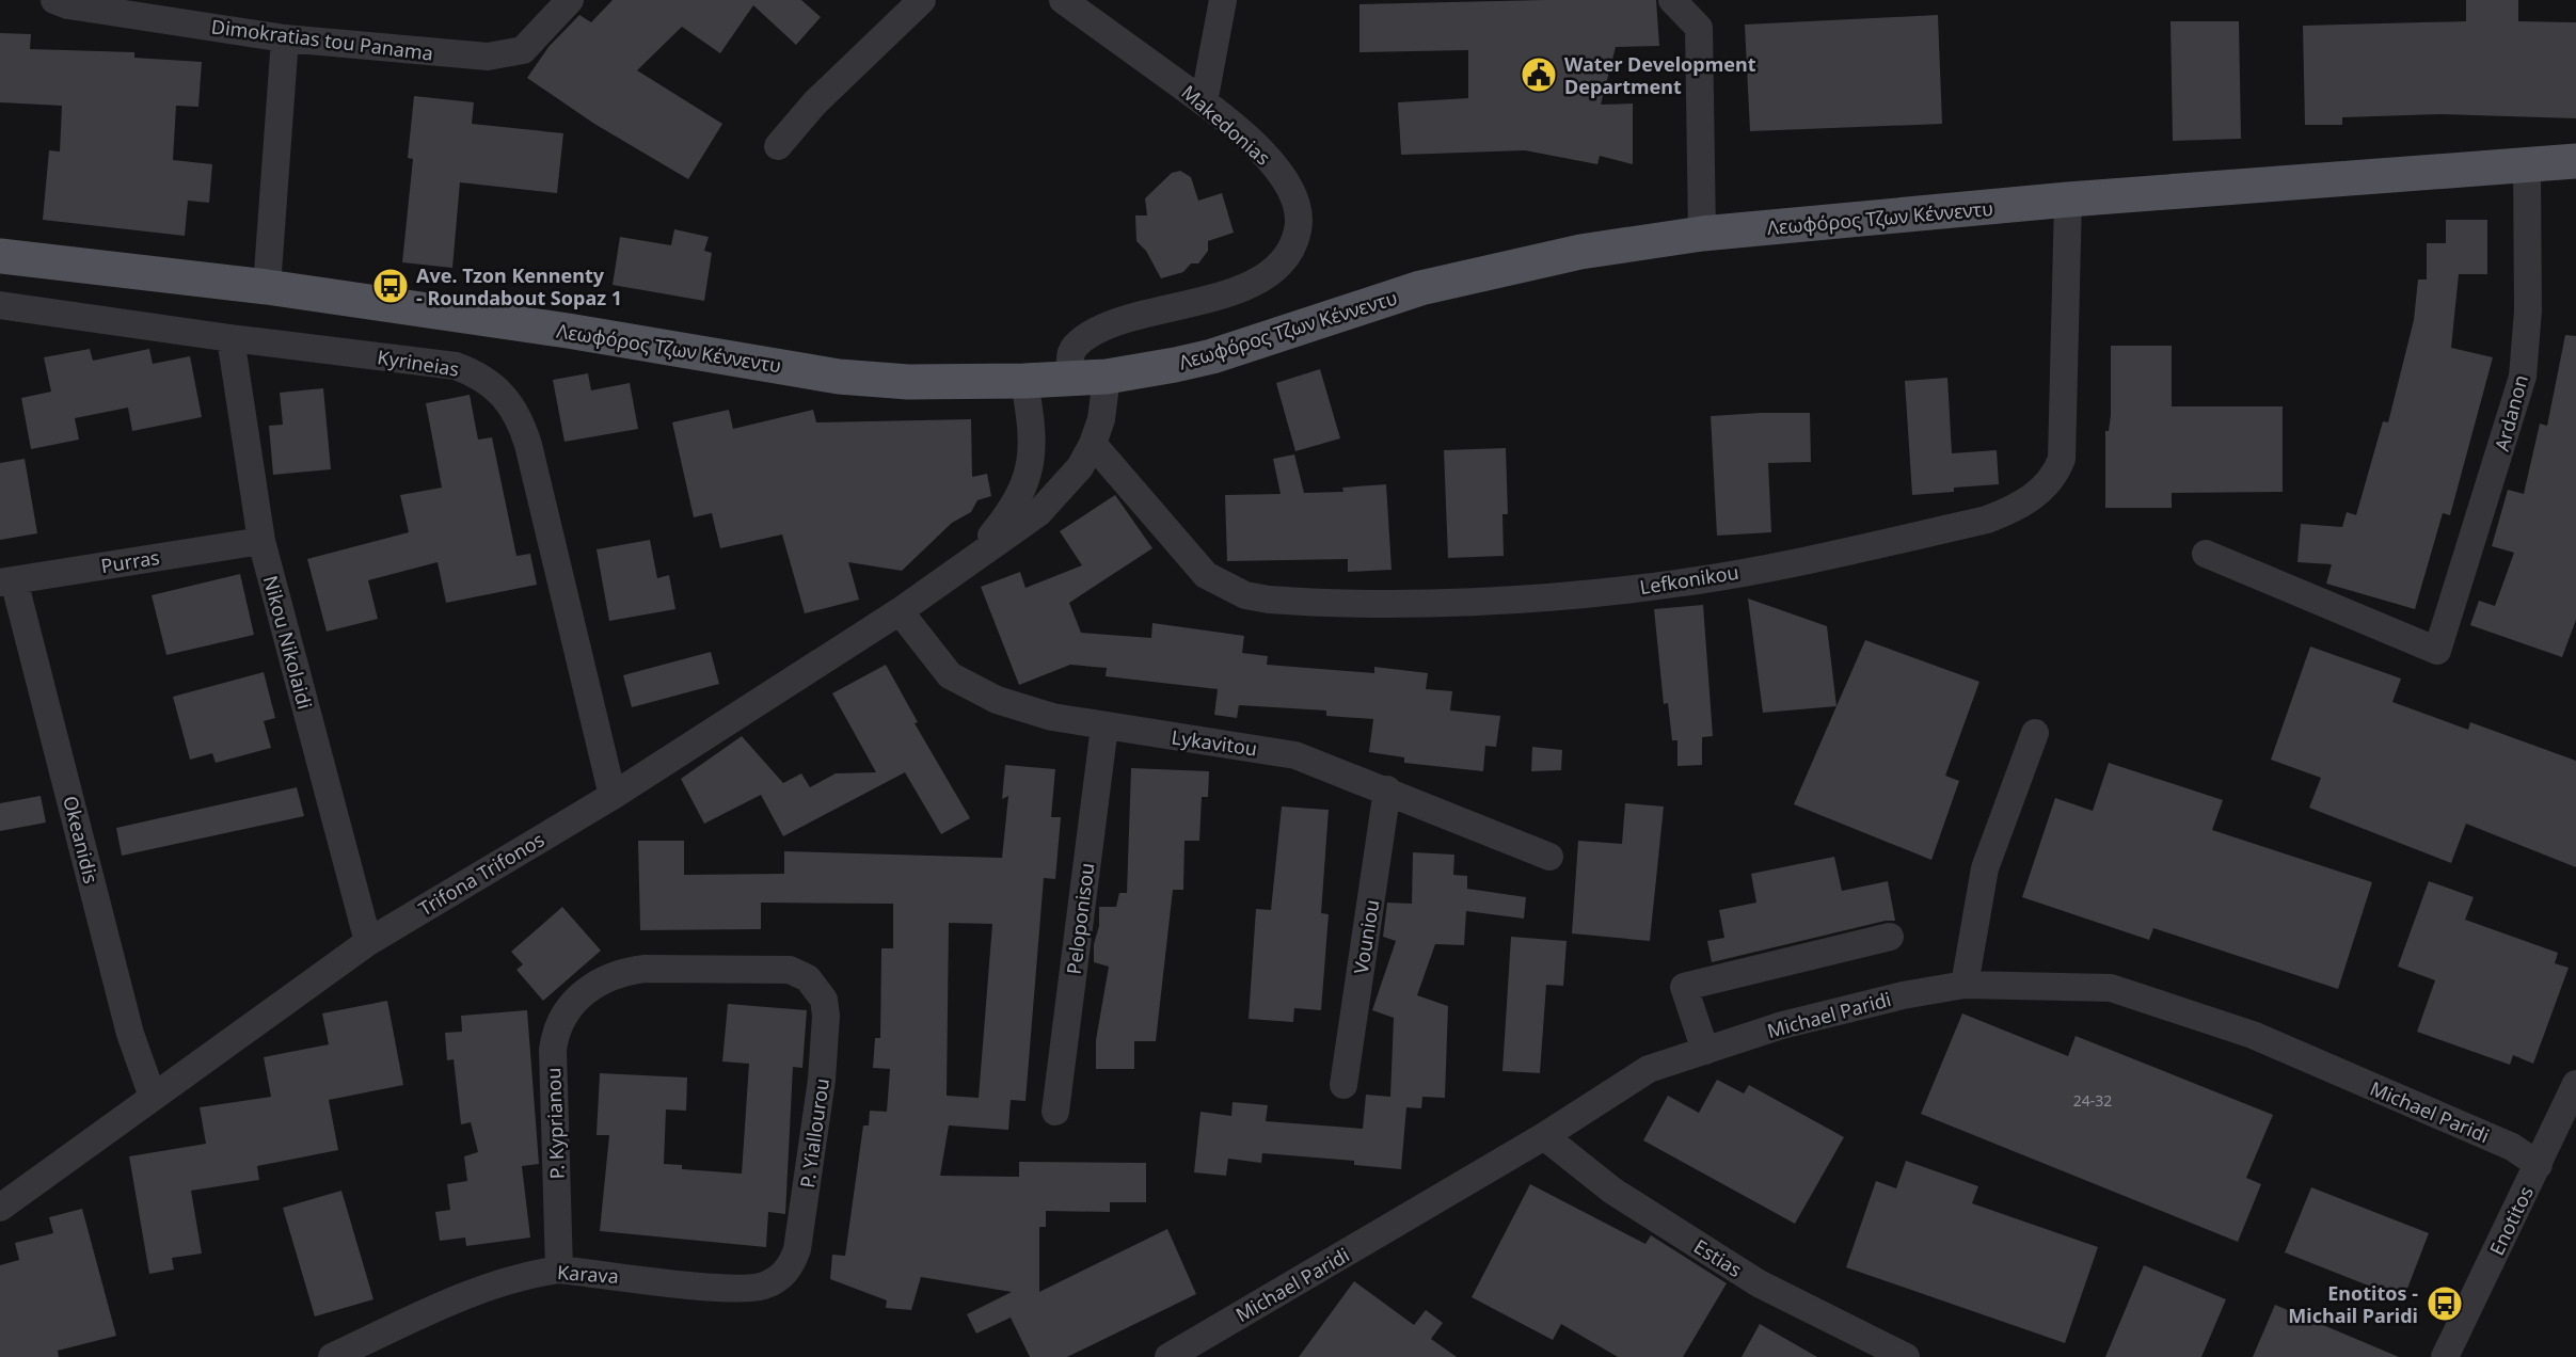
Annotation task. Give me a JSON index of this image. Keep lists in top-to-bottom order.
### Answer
{
  "streets": {
    "main road": ["Λεωφόρος Τζων Κέννεντυ"],
    "street": [
      "Dimokratias tou Panama",
      "Makedonias",
      "Kyrineias",
      "Ardanon",
      "Purras",
      "Lefkonikou",
      "Nikou Nikolaidi",
      "Lykavitou",
      "Okeanidis",
      "Trifona Trifonos",
      "Peloponisou",
      "Vouniou",
      "Michael Paridi",
      "P. Kyprianou",
      "P. Yiallourou",
      "Enotitos",
      "Estias",
      "Karava"
    ]
  },
  "crossings": [
    ["Makedonias", "Λεωφόρος Τζων Κέννεντυ"],
    ["Makedonias", "Trifona Trifonos"],
    ["Λεωφόρος Τζων Κέννεντυ", "Ardanon"],
    ["Λεωφόρος Τζων Κέννεντυ", "Lefkonikou"],
    ["Λεωφόρος Τζων Κέννεντυ", "Trifona Trifonos"],
    ["Kyrineias", "Nikou Nikolaidi"],
    ["Kyrineias", "Trifona Trifonos"],
    ["Purras", "Nikou Nikolaidi"],
    ["Purras", "Okeanidis"],
    ["Lefkonikou", "Trifona Trifonos"],
    ["Nikou Nikolaidi", "Trifona Trifonos"],
    ["Lykavitou", "Trifona Trifonos"],
    ["Lykavitou", "Peloponisou"],
    ["Lykavitou", "Vouniou"],
    ["Okeanidis", "Trifona Trifonos"],
    ["Michael Paridi", "Enotitos"],
    ["Michael Paridi", "Estias"],
    ["P. Kyprianou", "P. Yiallourou"],
    ["P. Kyprianou", "Karava"],
    ["P. Yiallourou", "Karava"]
  ],
  "places": {
    "public building": ["Water Development Department"],
    "bus stop": ["Ave. Tzon Kennenty - Roundabout Sopaz 1", "Enotitos - Michail Paridi"]
  },
  "house_numbers": ["24-32"]
}
